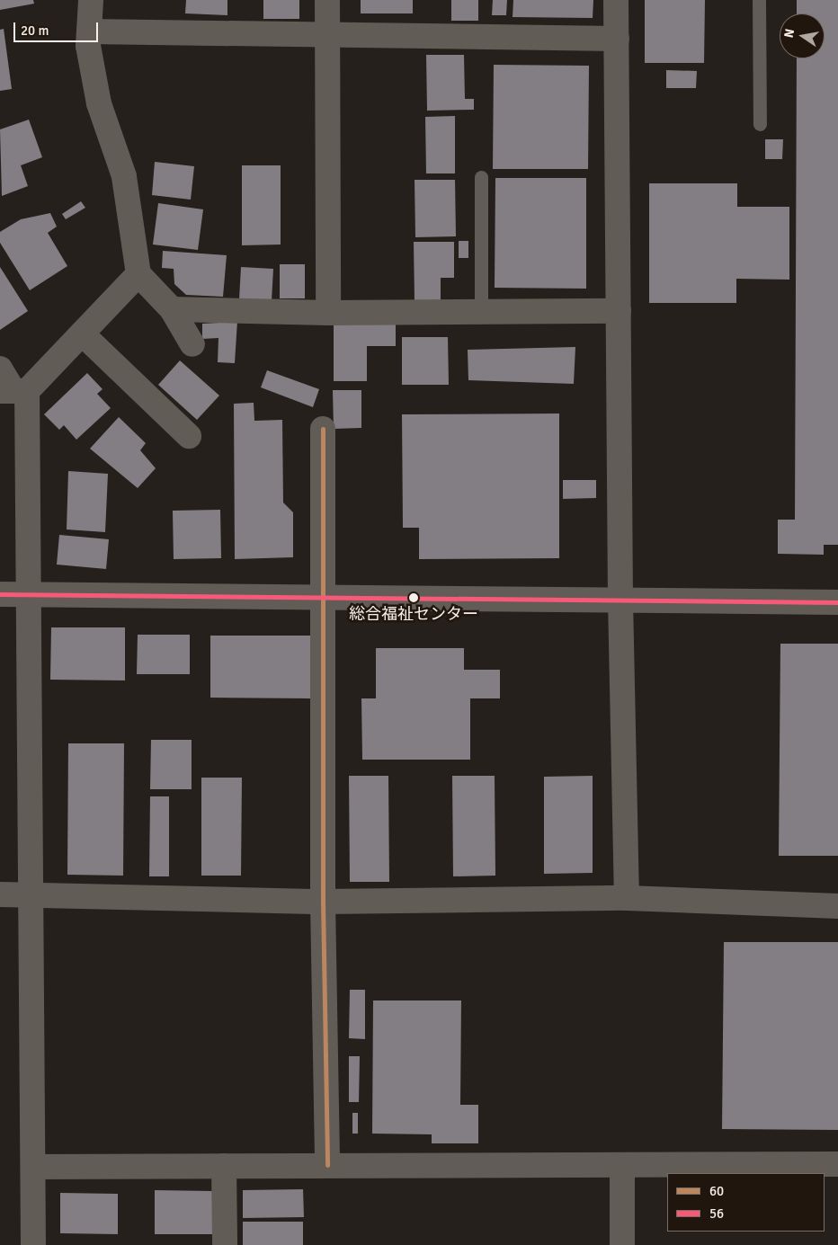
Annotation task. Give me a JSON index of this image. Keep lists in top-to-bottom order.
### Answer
{
  "places": ["総合福祉センター"],
  "lines": ["transit line 60", "transit line 56"],
  "legend": ["60", "56"],
  "scale_bar": "20 m",
  "north": "left"
}
